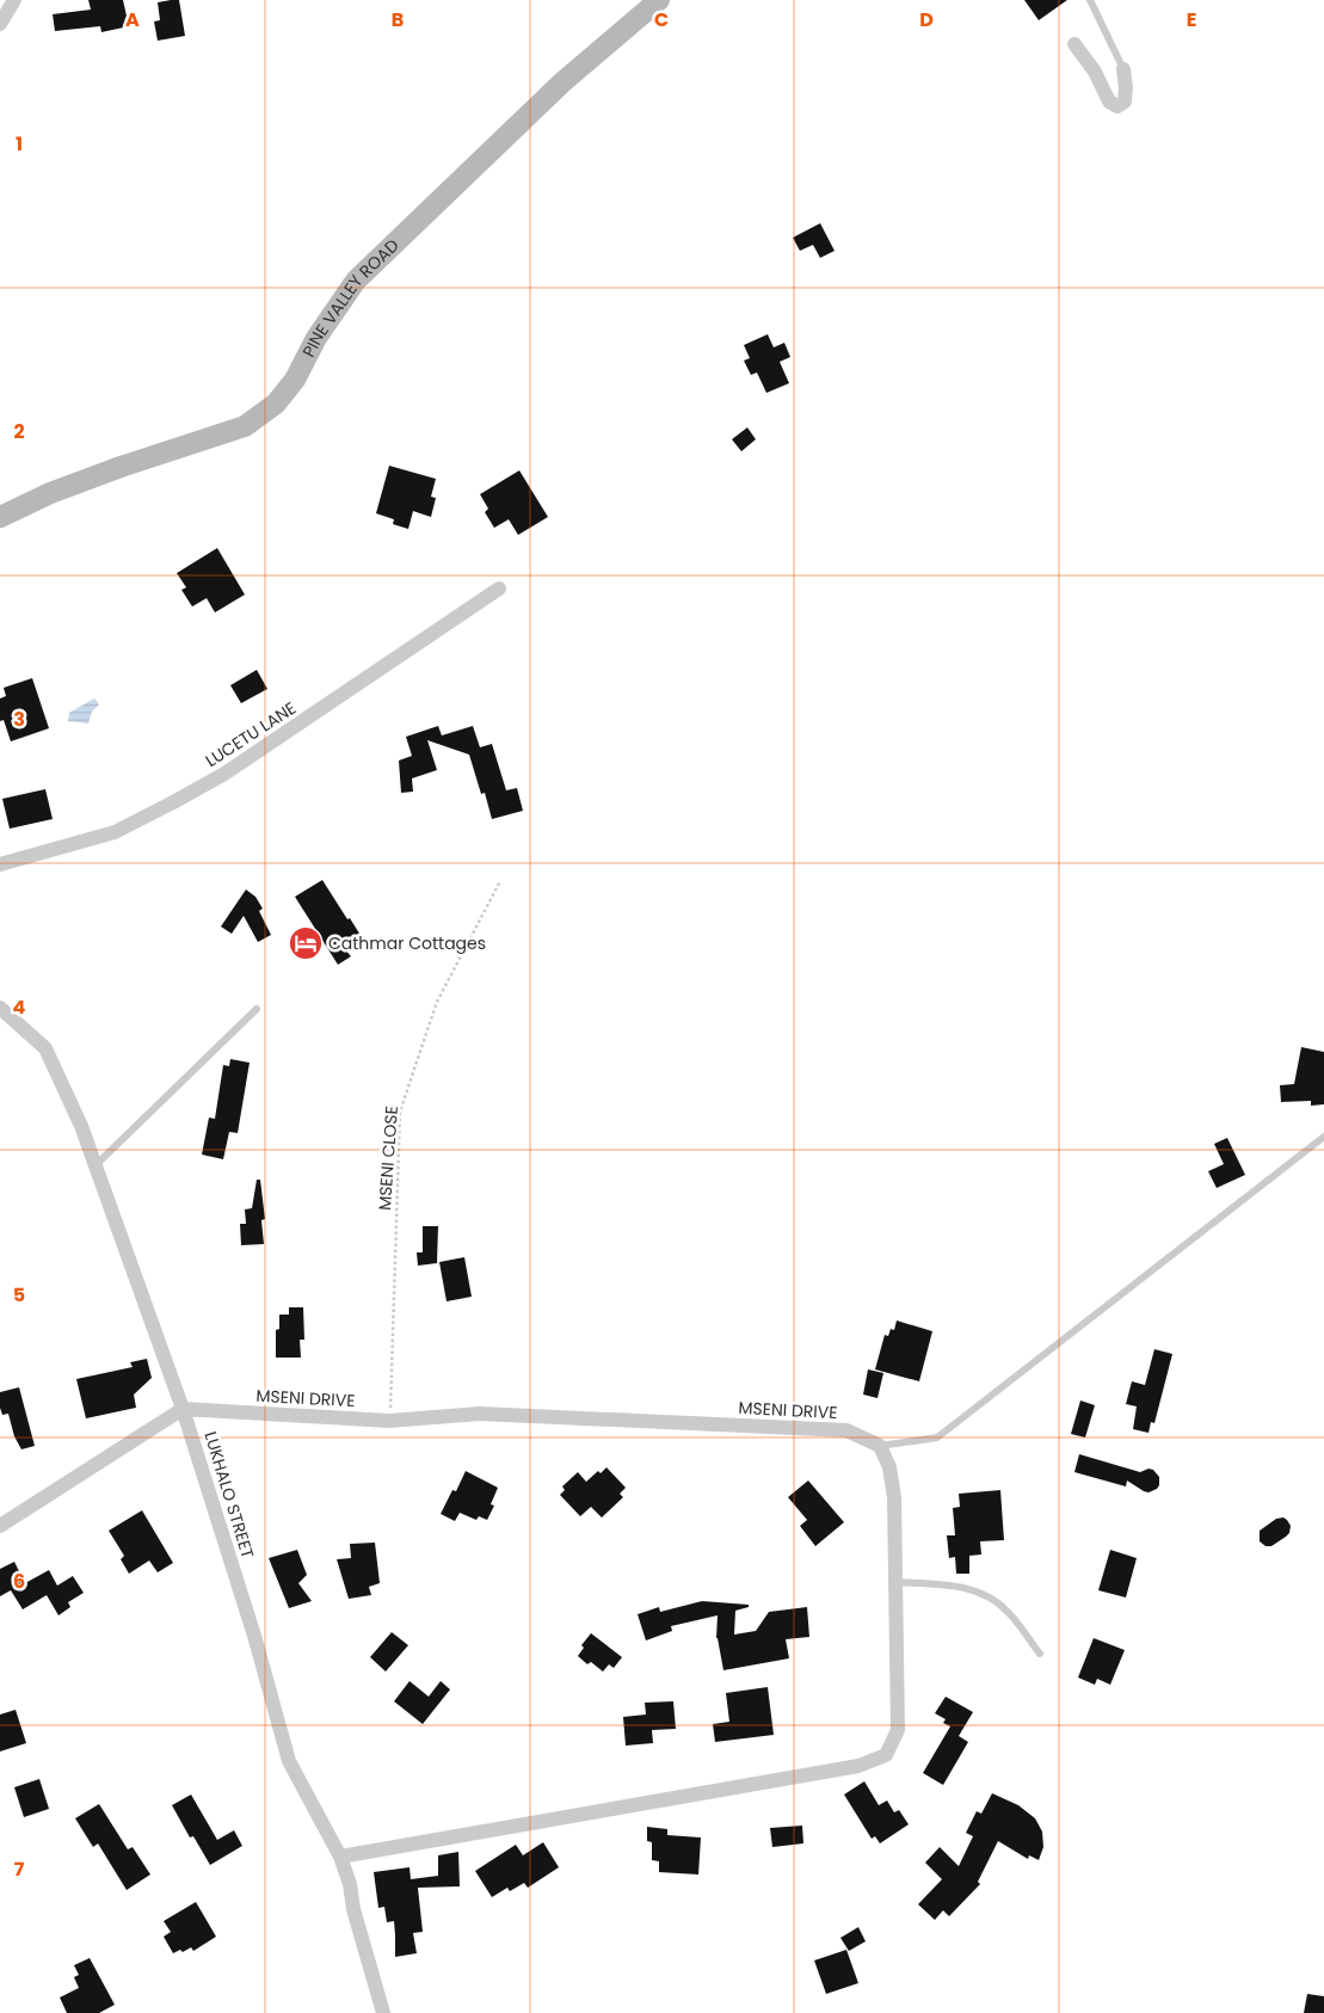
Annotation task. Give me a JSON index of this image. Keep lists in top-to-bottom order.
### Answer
{
  "streets": {
    "main road": ["PINE VALLEY ROAD"],
    "street": ["LUCETU LANE", "MSENI DRIVE", "LUKHALO STREET"],
    "path": ["MSENI CLOSE"]
  },
  "crossings": [
    ["MSENI CLOSE", "MSENI DRIVE"],
    ["MSENI DRIVE", "LUKHALO STREET"]
  ],
  "places": {
    "hotel": ["Cathmar Cottages"]
  },
  "grid": {
    "columns": [
      "A",
      "B",
      "C",
      "D",
      "E"
    ],
    "rows": [
      "1",
      "2",
      "3",
      "4",
      "5",
      "6",
      "7"
    ]
  }
}
